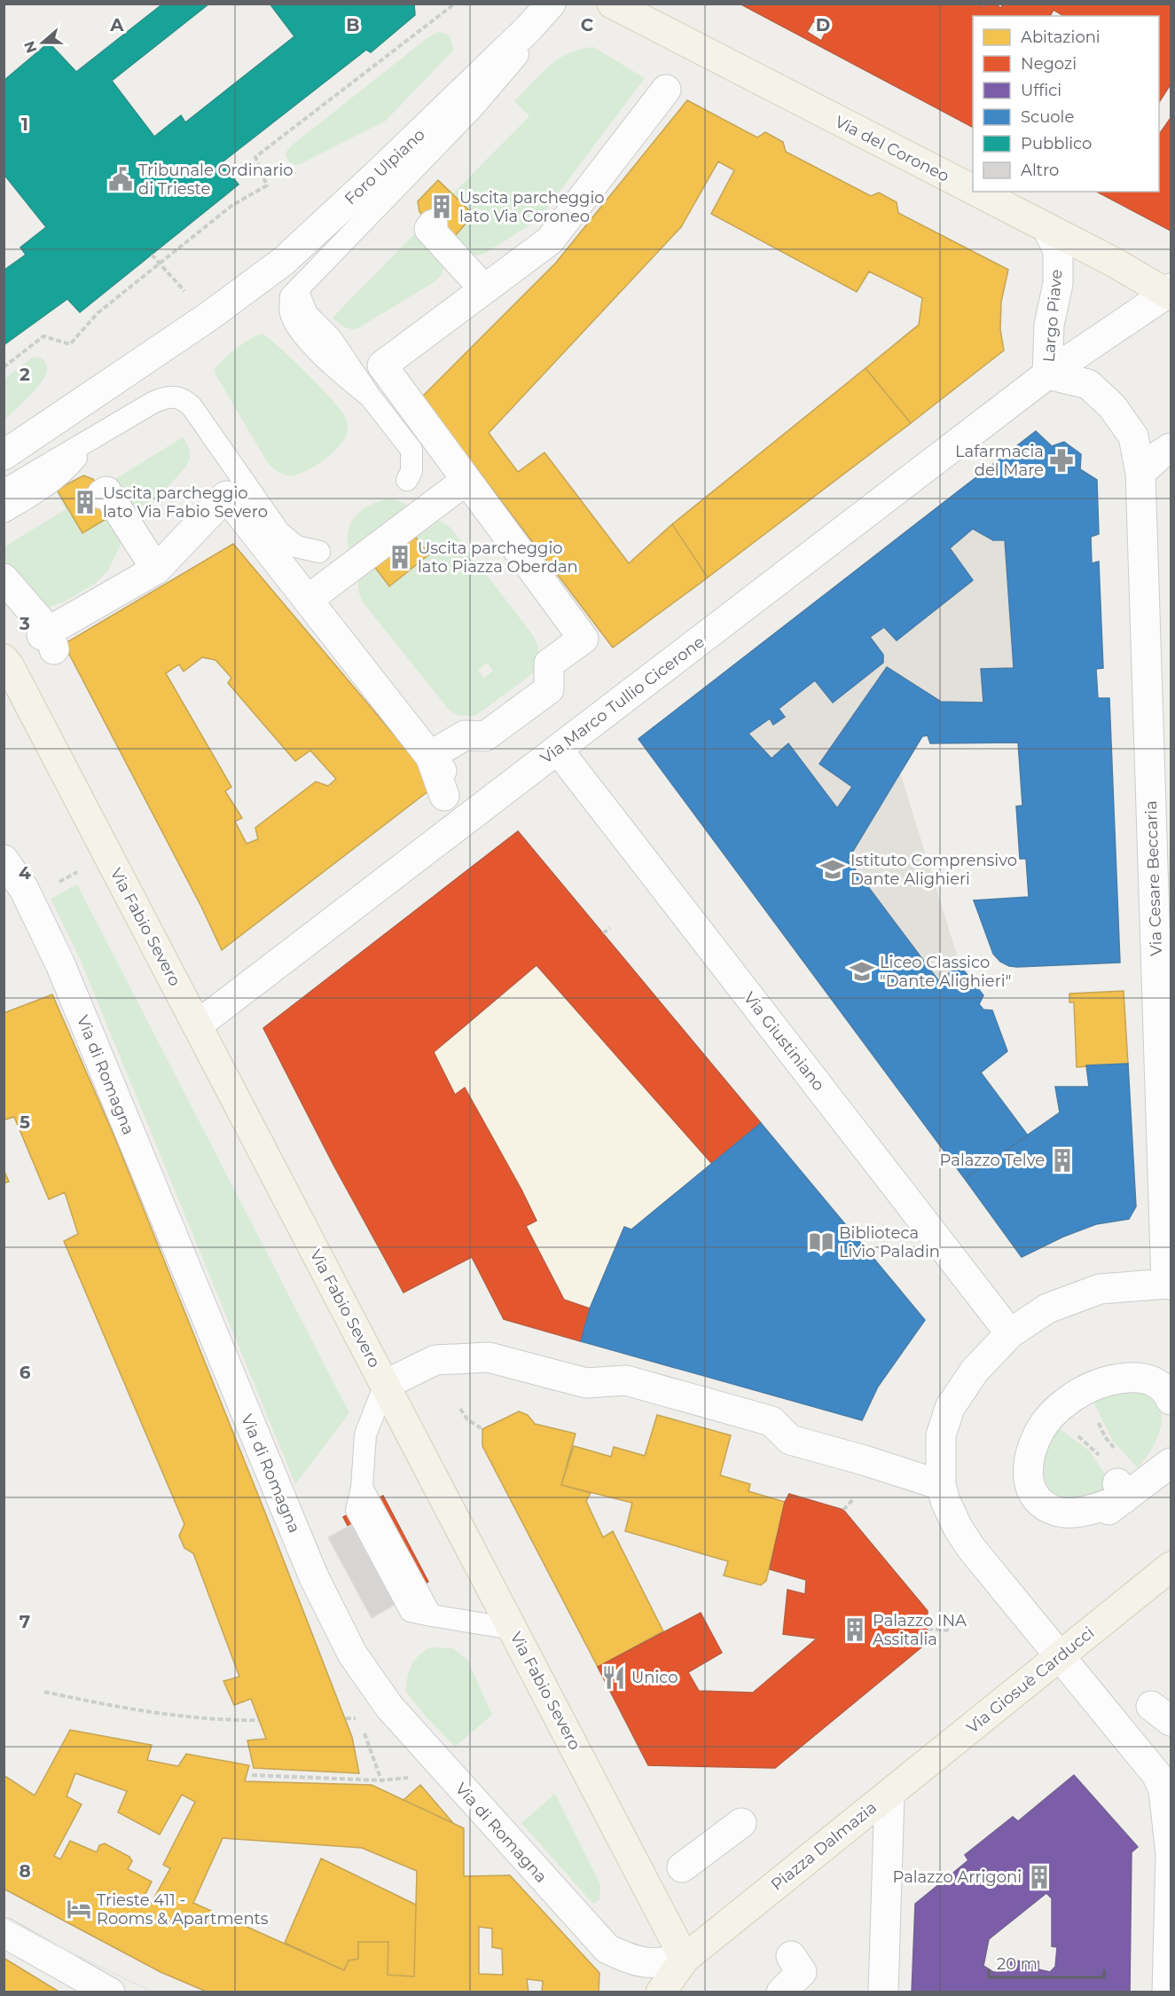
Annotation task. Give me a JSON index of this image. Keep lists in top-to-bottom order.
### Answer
{
  "streets": {
    "main road": [
      "Via del Coroneo",
      "Via Fabio Severo",
      "Via Giosuè Carducci",
      "Piazza Dalmazia"
    ],
    "street": [
      "Foro Ulpiano",
      "Largo Piave",
      "Via Marco Tullio Cicerone",
      "Via Cesare Beccaria",
      "Via Giustiniano",
      "Via di Romagna"
    ]
  },
  "crossings": [
    ["Via del Coroneo", "Largo Piave"],
    ["Largo Piave", "Via Marco Tullio Cicerone"],
    ["Largo Piave", "Via Cesare Beccaria"],
    ["Via Marco Tullio Cicerone", "Via Fabio Severo"],
    ["Via Marco Tullio Cicerone", "Via Giustiniano"],
    ["Via Fabio Severo", "Via di Romagna"],
    ["Via Fabio Severo", "Piazza Dalmazia"],
    ["Via di Romagna", "Piazza Dalmazia"],
    ["Via Giosuè Carducci", "Piazza Dalmazia"]
  ],
  "places": {
    "public building": ["Tribunale Ordinario di Trieste"],
    "building": [
      "Uscita parcheggio lato Via Coroneo",
      "Uscita parcheggio lato Via Fabio Severo",
      "Uscita parcheggio lato Piazza Oberdan",
      "Palazzo Telve",
      "Palazzo INA Assitalia",
      "Palazzo Arrigoni"
    ],
    "pharmacy": ["Lafarmacia del Mare"],
    "school or university": ["Istituto Comprensivo Dante Alighieri", "Liceo Classico \"Dante Alighieri\""],
    "library": ["Biblioteca Livio Paladin"],
    "restaurant": ["Unico"],
    "hotel": ["Trieste 411 - Rooms & Apartments"]
  },
  "legend": [
    "Abitazioni",
    "Negozi",
    "Uffici",
    "Scuole",
    "Pubblico",
    "Altro"
  ],
  "scale_bar": "20 m",
  "north": "left",
  "grid": {
    "columns": [
      "A",
      "B",
      "C",
      "D"
    ],
    "rows": [
      "1",
      "2",
      "3",
      "4",
      "5",
      "6",
      "7",
      "8"
    ]
  }
}
